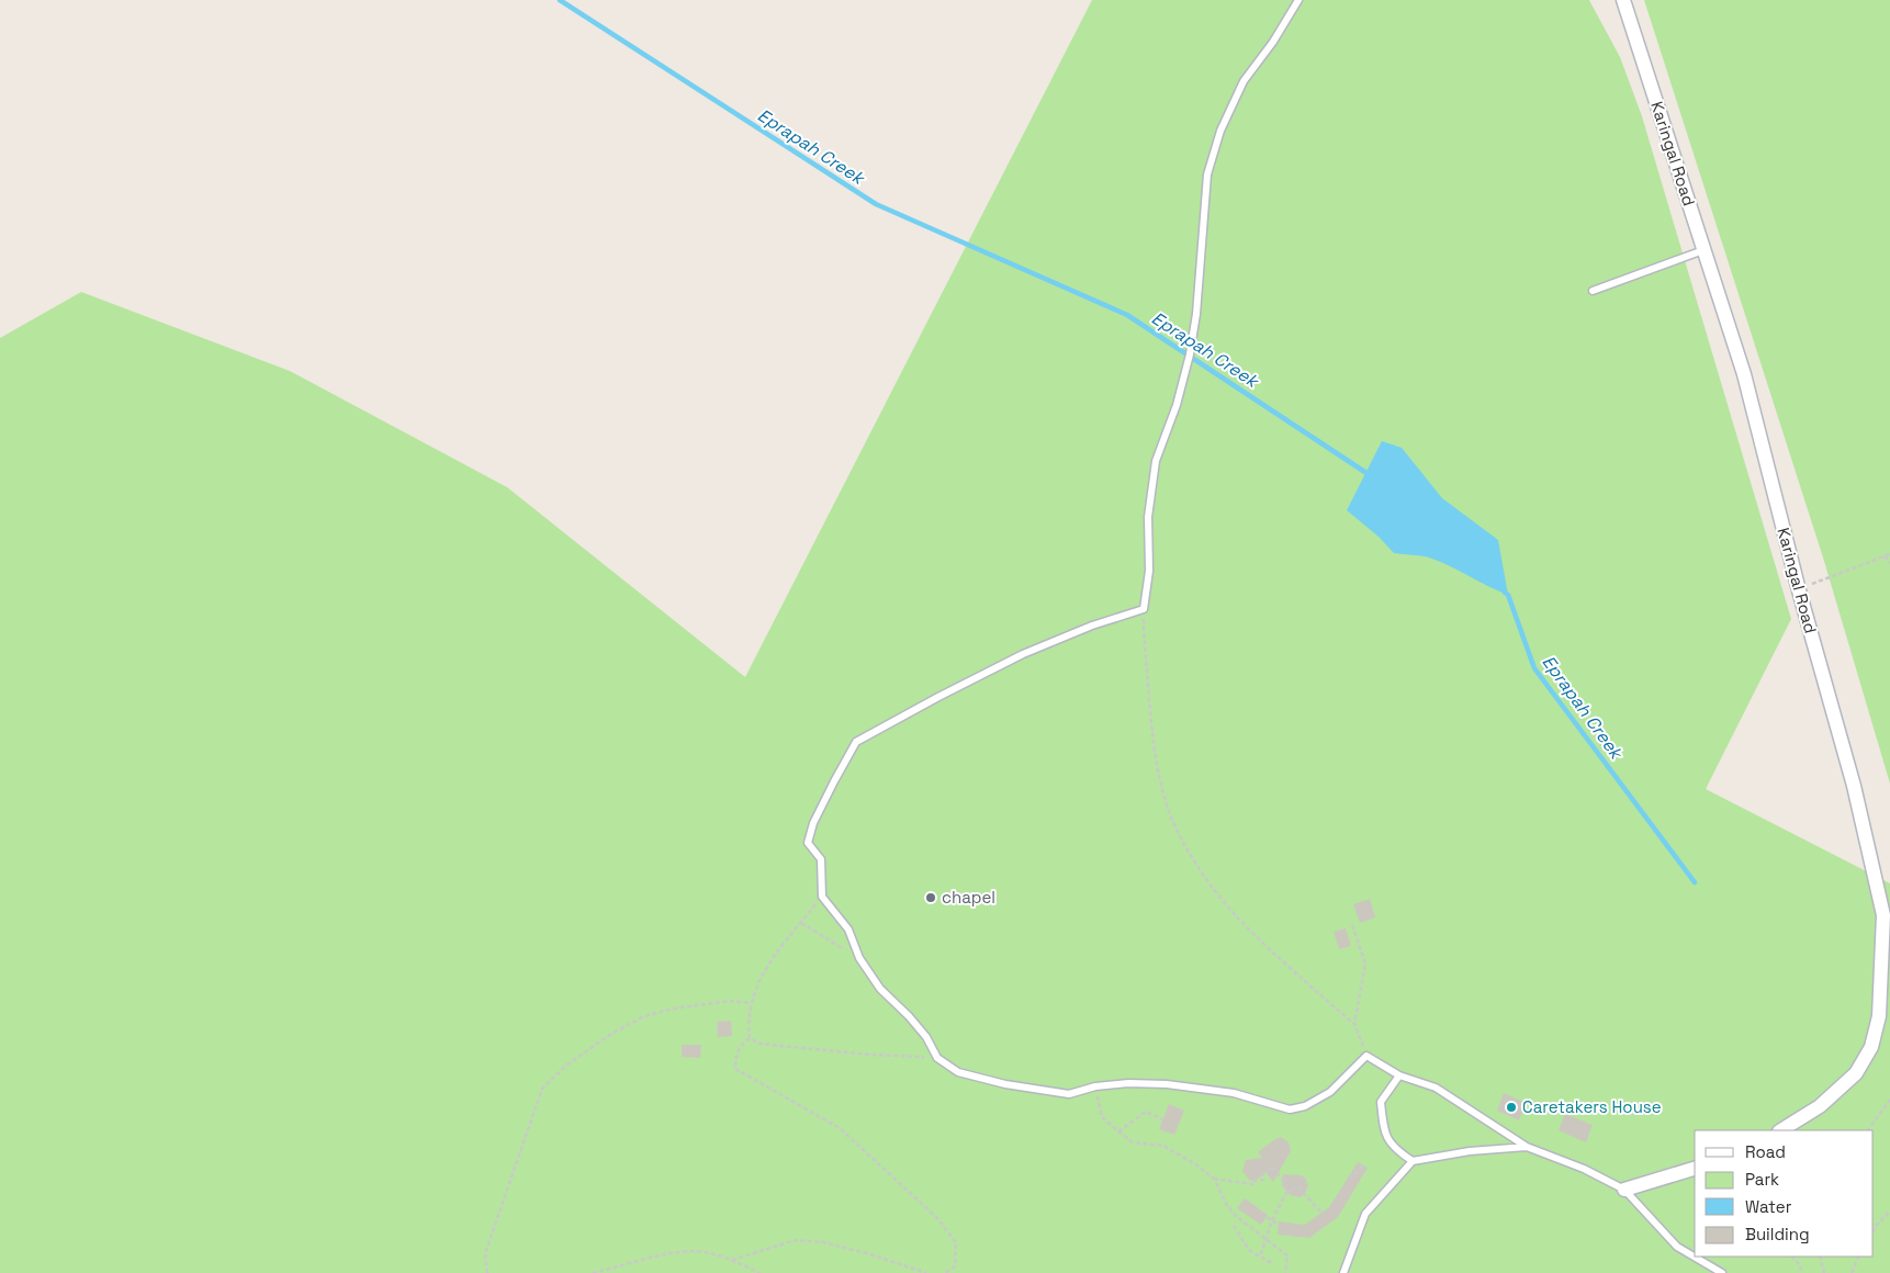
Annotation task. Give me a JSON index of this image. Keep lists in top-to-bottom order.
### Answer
{
  "streets": {
    "street": ["Karingal Road"]
  },
  "water": ["Eprapah Creek"],
  "places": ["chapel", "Caretakers House"],
  "legend": [
    "Road",
    "Park",
    "Water",
    "Building"
  ]
}
